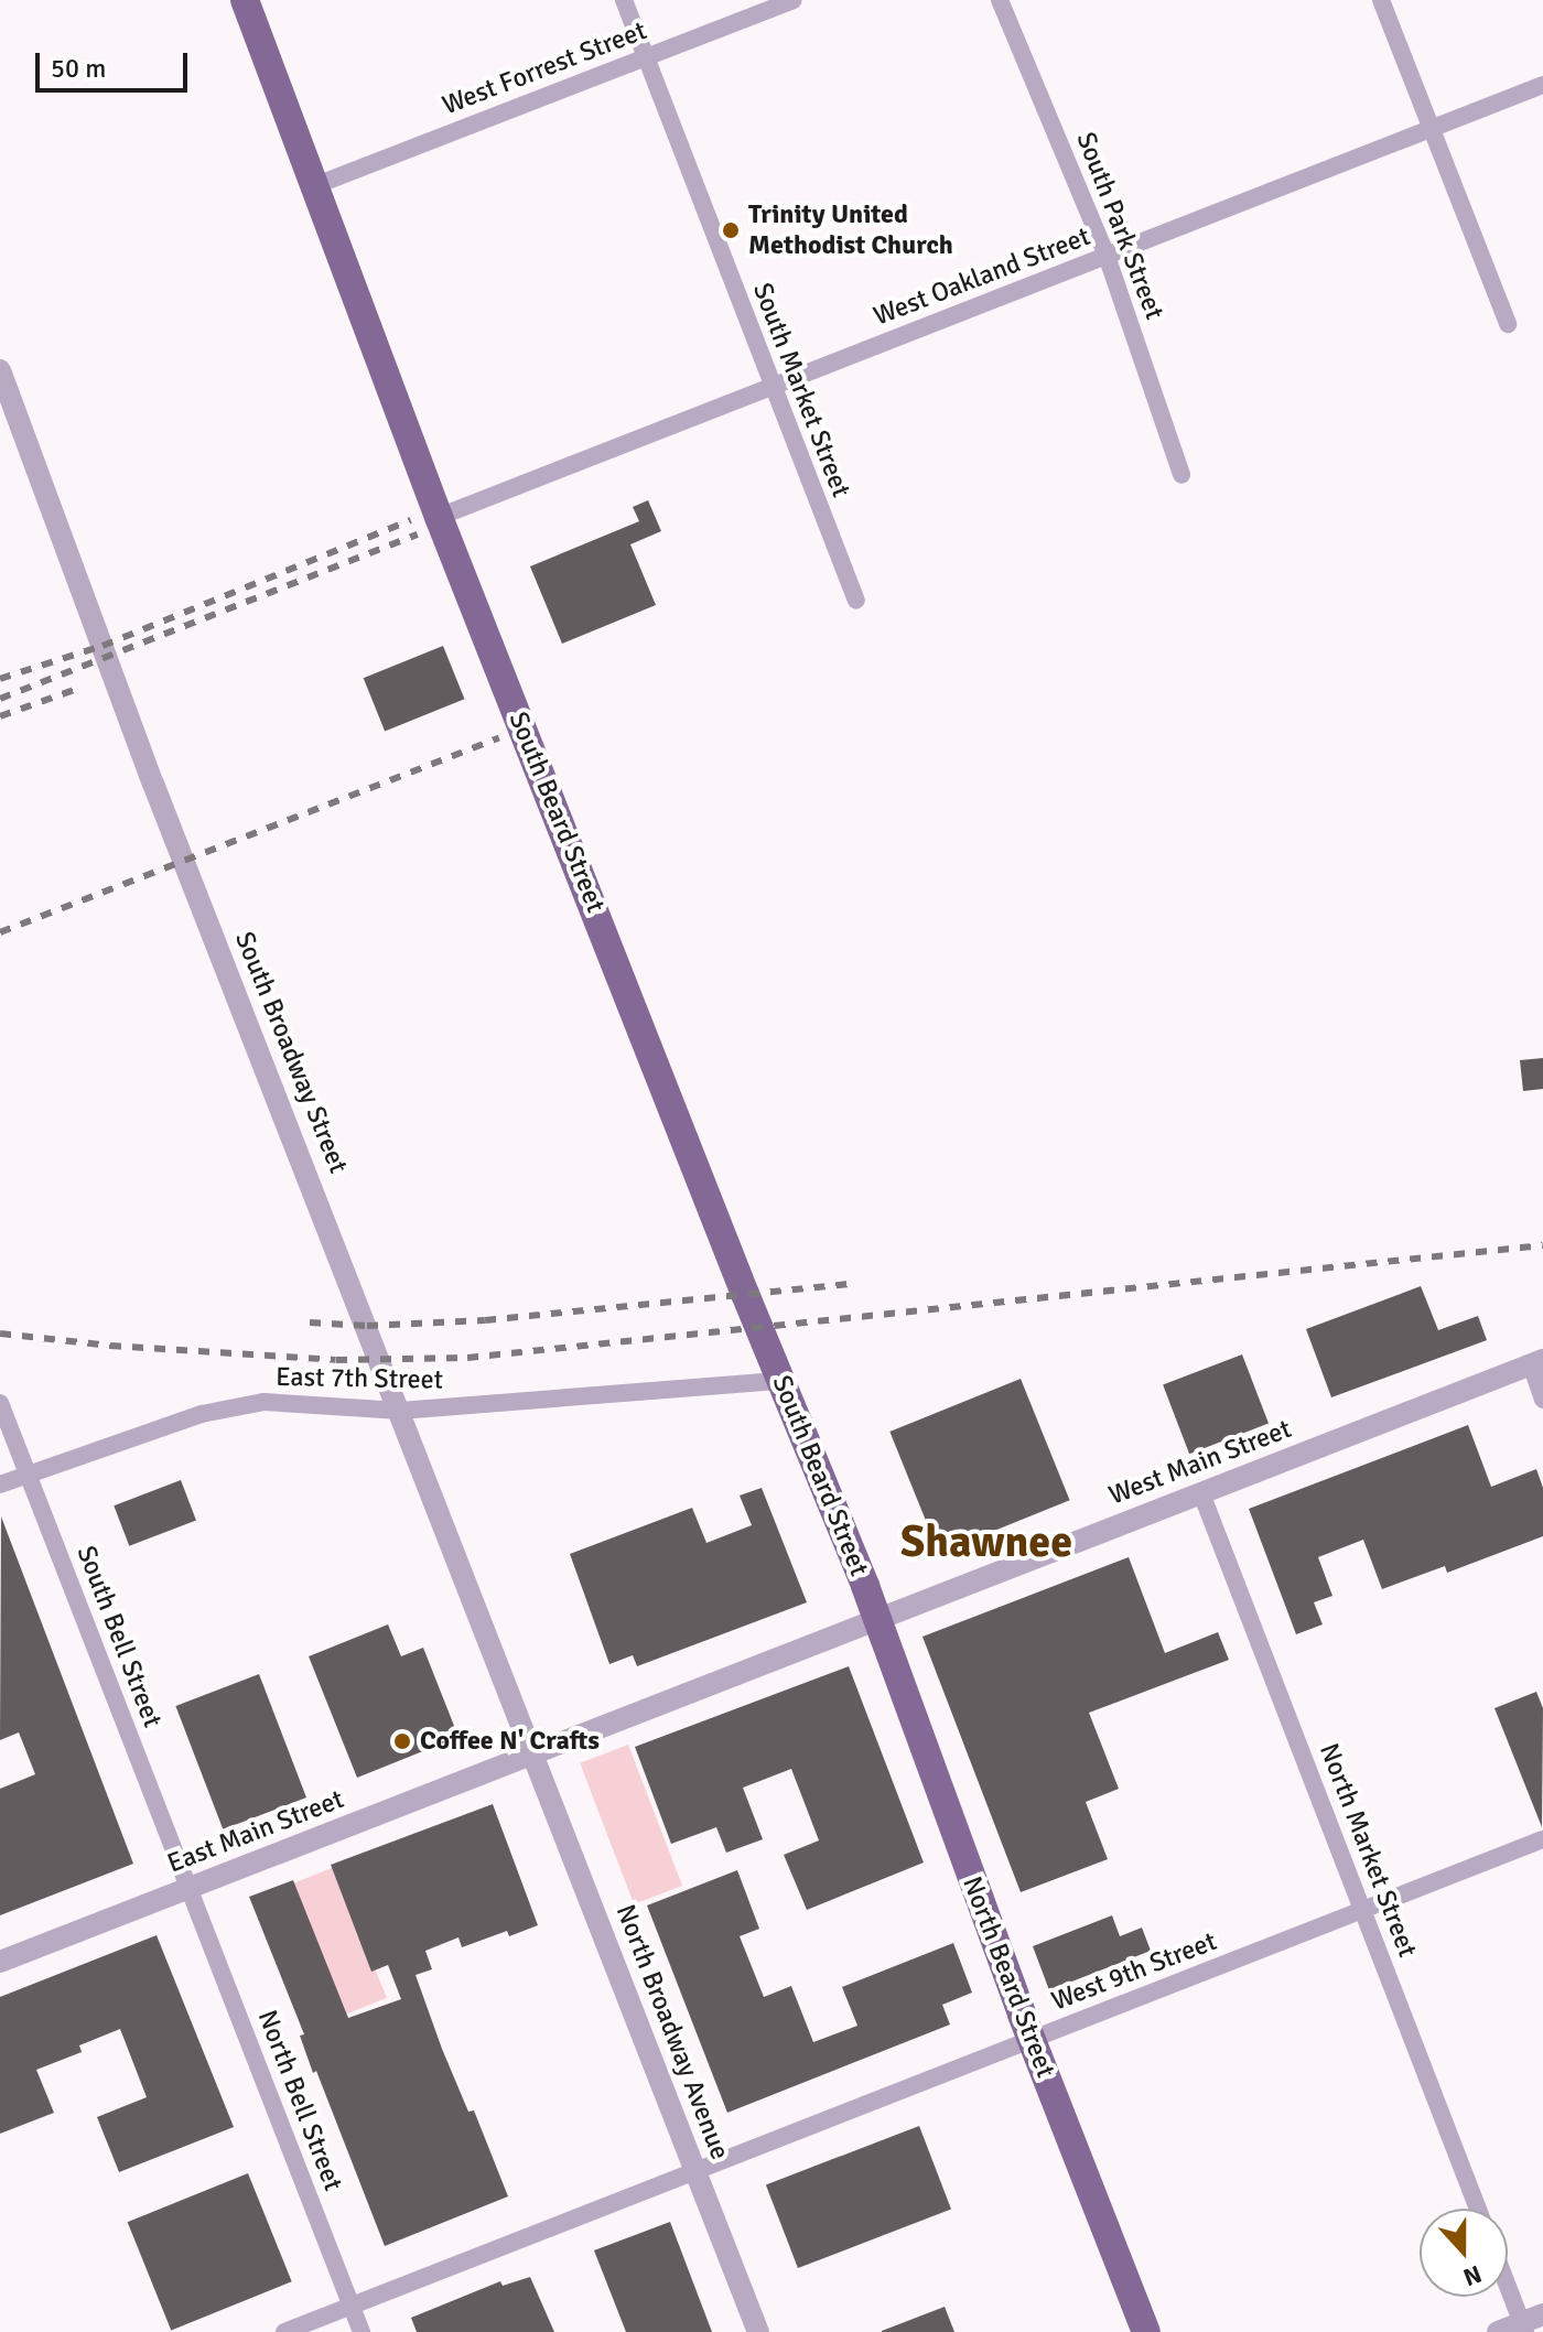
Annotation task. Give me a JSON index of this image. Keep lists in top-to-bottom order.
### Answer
{
  "streets": {
    "main road": ["South Beard Street", "North Beard Street"],
    "street": [
      "West Forrest Street",
      "South Park Street",
      "West Oakland Street",
      "South Market Street",
      "South Broadway Street",
      "East 7th Street",
      "West Main Street",
      "South Bell Street",
      "East Main Street",
      "North Market Street",
      "West 9th Street",
      "North Broadway Avenue",
      "North Bell Street"
    ]
  },
  "crossings": [
    ["West Forrest Street", "South Market Street"],
    ["West Forrest Street", "South Beard Street"],
    ["South Park Street", "West Oakland Street"],
    ["West Oakland Street", "South Market Street"],
    ["West Oakland Street", "South Beard Street"],
    ["South Beard Street", "East 7th Street"],
    ["South Beard Street", "West Main Street"],
    ["South Beard Street", "North Beard Street"],
    ["South Broadway Street", "East 7th Street"],
    ["South Broadway Street", "West Main Street"],
    ["South Broadway Street", "East Main Street"],
    ["South Broadway Street", "North Broadway Avenue"],
    ["East 7th Street", "South Bell Street"],
    ["West Main Street", "East Main Street"],
    ["West Main Street", "North Market Street"],
    ["West Main Street", "North Beard Street"],
    ["West Main Street", "North Broadway Avenue"],
    ["South Bell Street", "East Main Street"],
    ["South Bell Street", "North Bell Street"],
    ["East Main Street", "North Broadway Avenue"],
    ["East Main Street", "North Bell Street"],
    ["North Market Street", "West 9th Street"],
    ["West 9th Street", "North Beard Street"],
    ["West 9th Street", "North Broadway Avenue"],
    ["West 9th Street", "North Bell Street"]
  ],
  "districts": ["Shawnee"],
  "places": ["Trinity United Methodist Church", "Coffee N' Crafts"],
  "scale_bar": "50 m",
  "north": "bottom"
}
